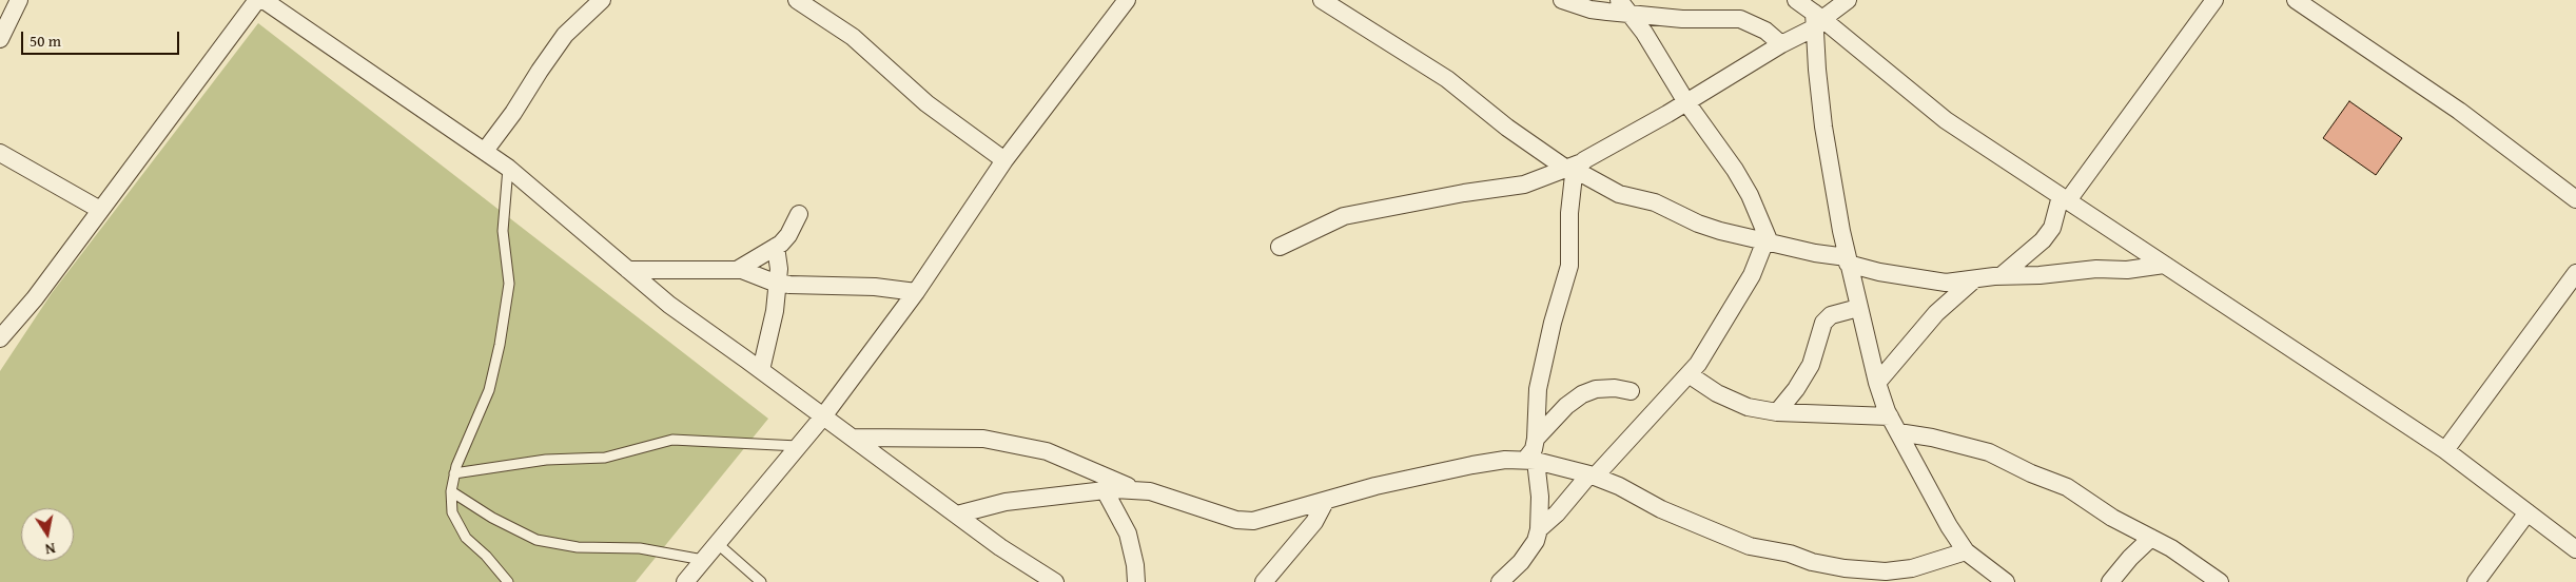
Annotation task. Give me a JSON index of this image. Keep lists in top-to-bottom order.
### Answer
{
  "scale_bar": "50 m",
  "north": "bottom"
}
